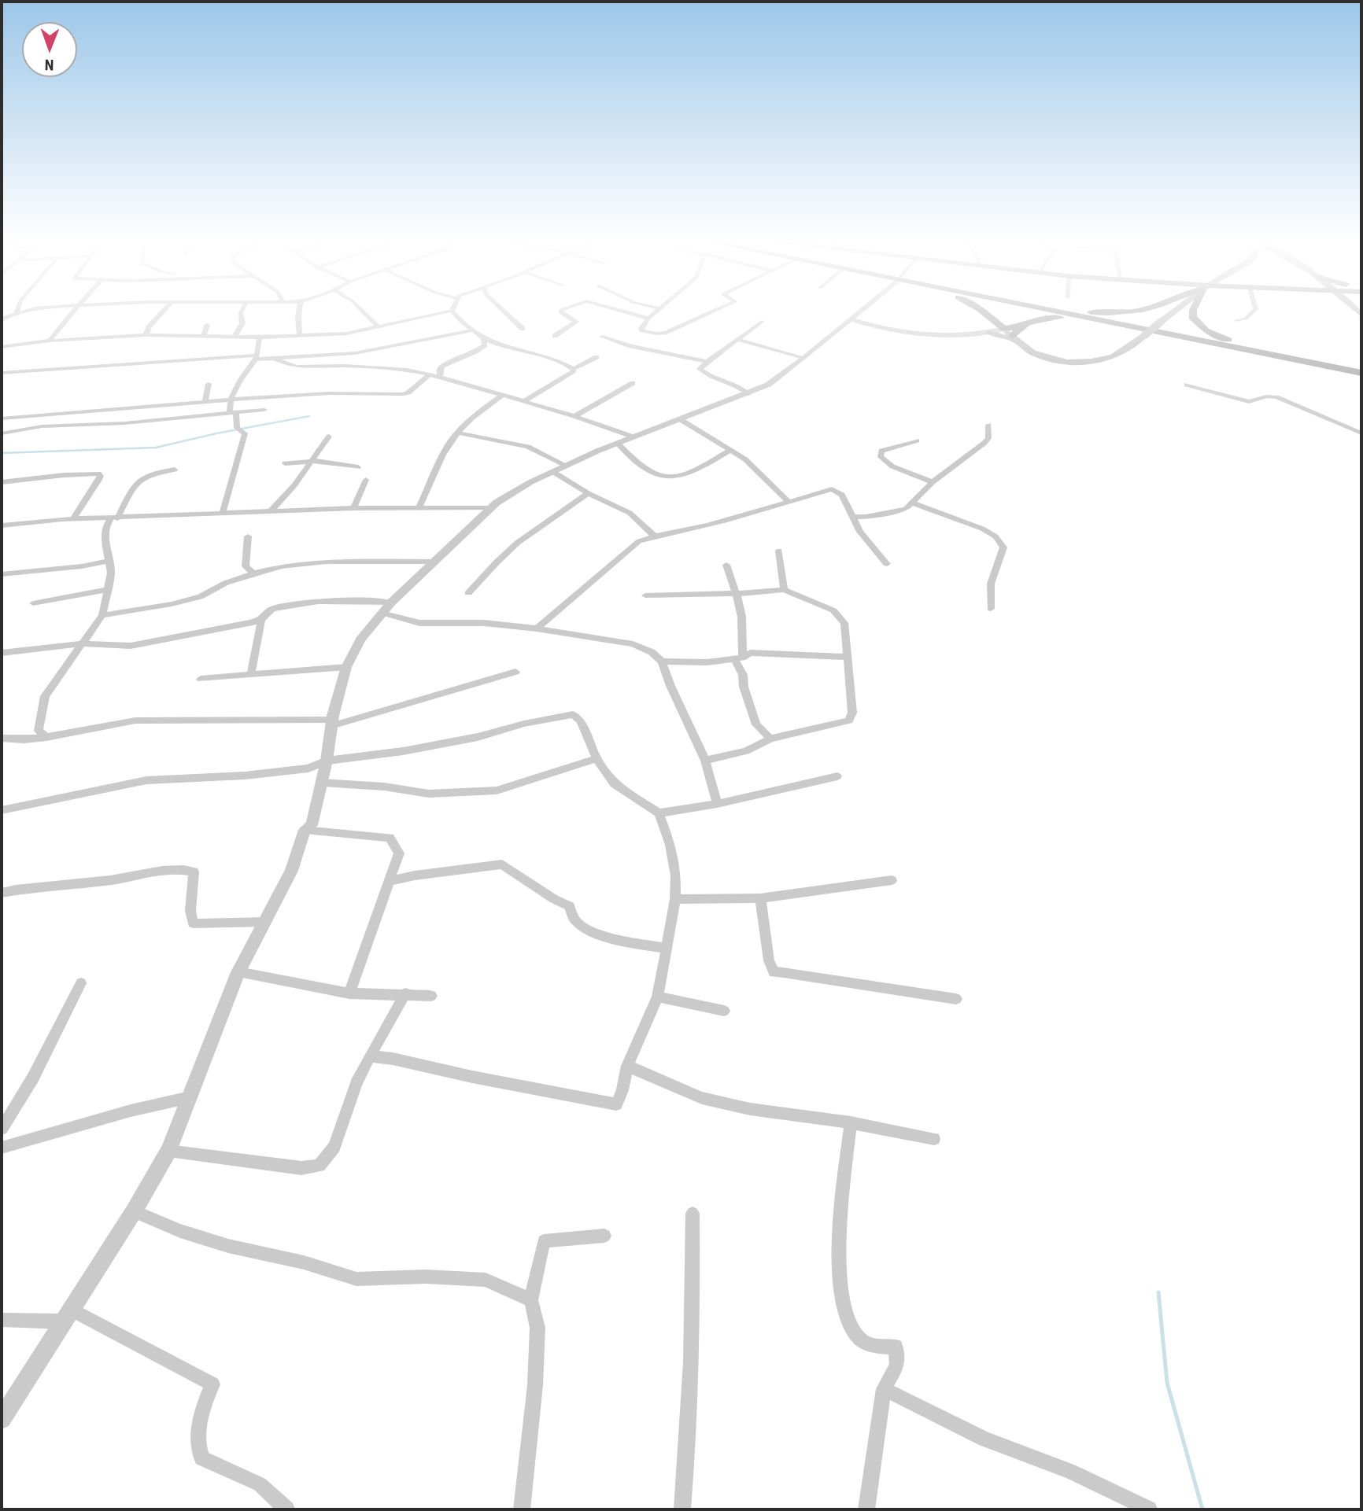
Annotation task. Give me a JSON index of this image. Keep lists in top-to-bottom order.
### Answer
{
  "north": "bottom"
}
